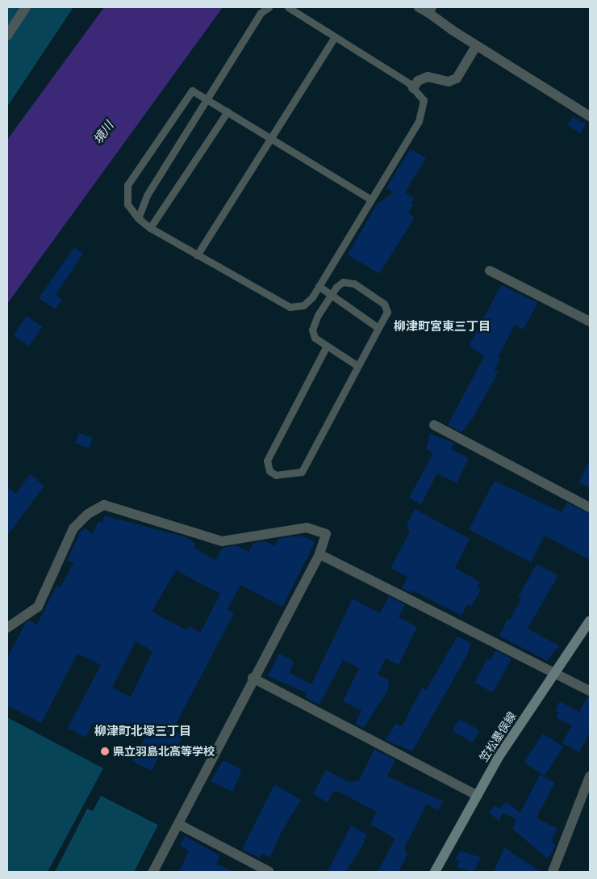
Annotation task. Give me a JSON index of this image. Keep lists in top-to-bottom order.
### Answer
{
  "streets": {
    "main road": ["笠松墨俣線"]
  },
  "districts": ["柳津町宮東三丁目", "柳津町北塚三丁目"],
  "water": ["境川"],
  "places": ["県立羽島北高等学校"]
}
